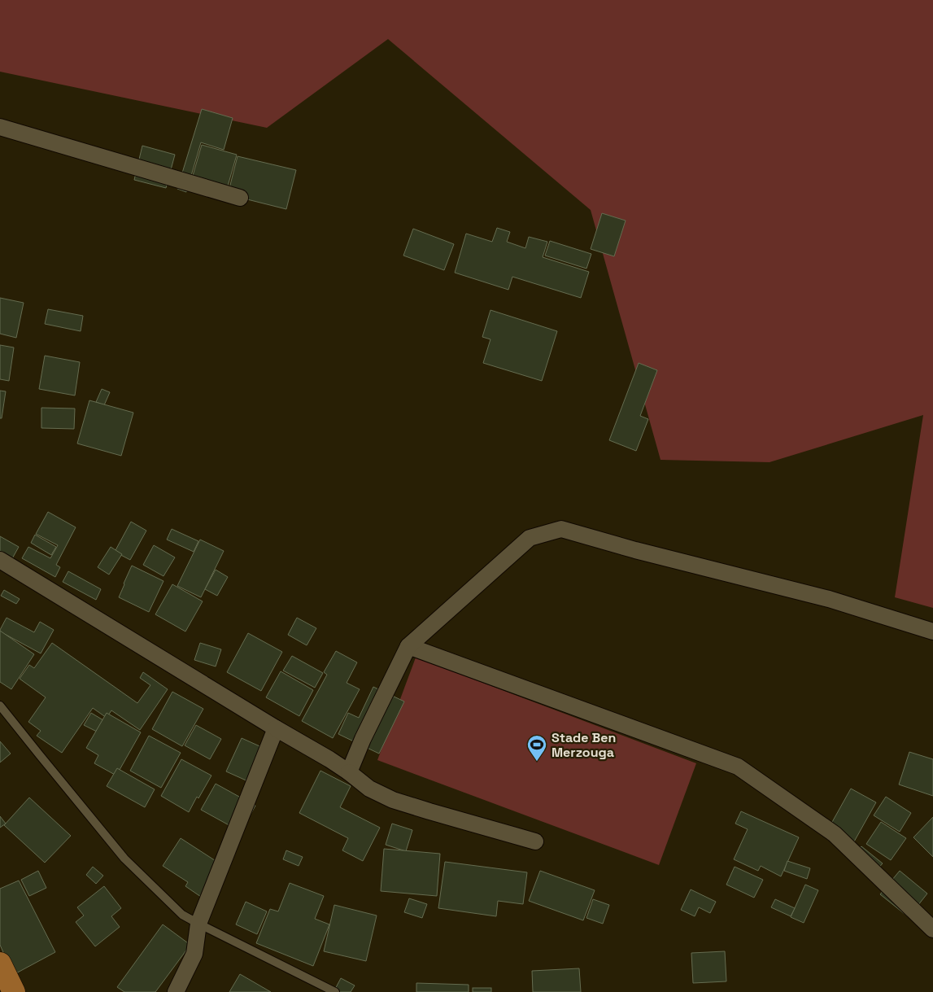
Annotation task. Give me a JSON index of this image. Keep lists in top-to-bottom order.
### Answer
{
  "places": {
    "sports": ["Stade Ben Merzouga"]
  }
}
